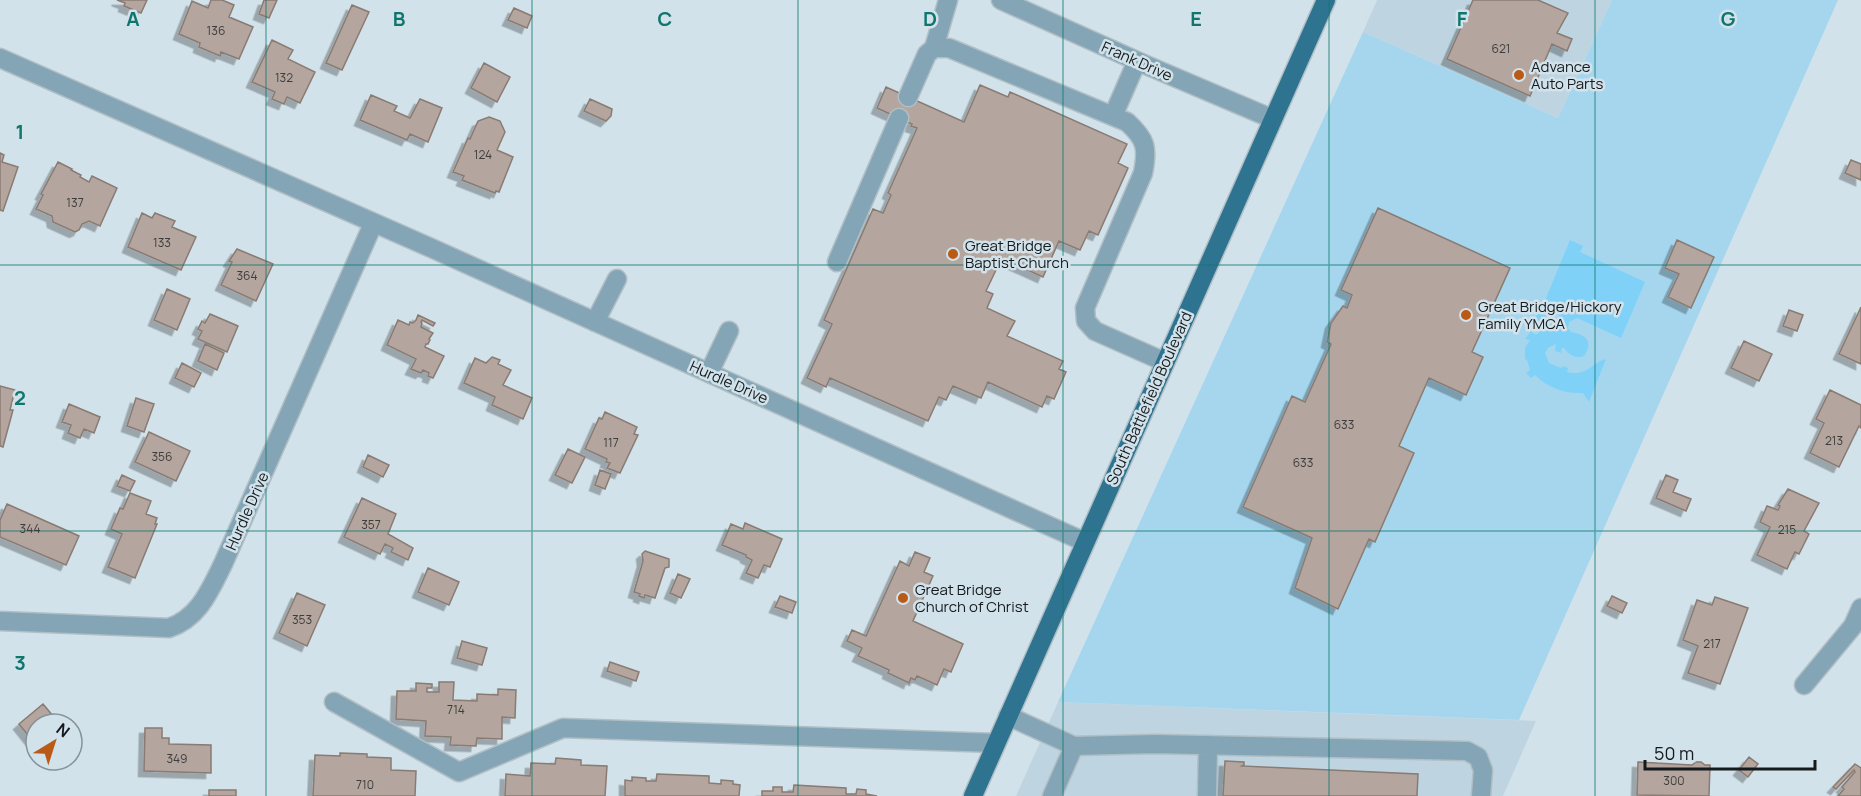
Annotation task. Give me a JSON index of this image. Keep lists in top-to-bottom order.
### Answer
{
  "streets": {
    "main road": ["South Battlefield Boulevard"],
    "street": ["Frank Drive", "Hurdle Drive"]
  },
  "crossings": [
    ["Frank Drive", "South Battlefield Boulevard"],
    ["Hurdle Drive", "South Battlefield Boulevard"]
  ],
  "places": [
    "Advance Auto Parts",
    "Great Bridge Baptist Church",
    "Great Bridge/Hickory Family YMCA",
    "Great Bridge Church of Christ"
  ],
  "house_numbers": [
    "136",
    "621",
    "132",
    "124",
    "137",
    "133",
    "364",
    "633",
    "213",
    "117",
    "356",
    "633",
    "357",
    "344",
    "215",
    "353",
    "217",
    "714",
    "349",
    "300",
    "710"
  ],
  "scale_bar": "50 m",
  "north": "top right",
  "grid": {
    "columns": [
      "A",
      "B",
      "C",
      "D",
      "E",
      "F",
      "G"
    ],
    "rows": ["1", "2", "3"]
  }
}
